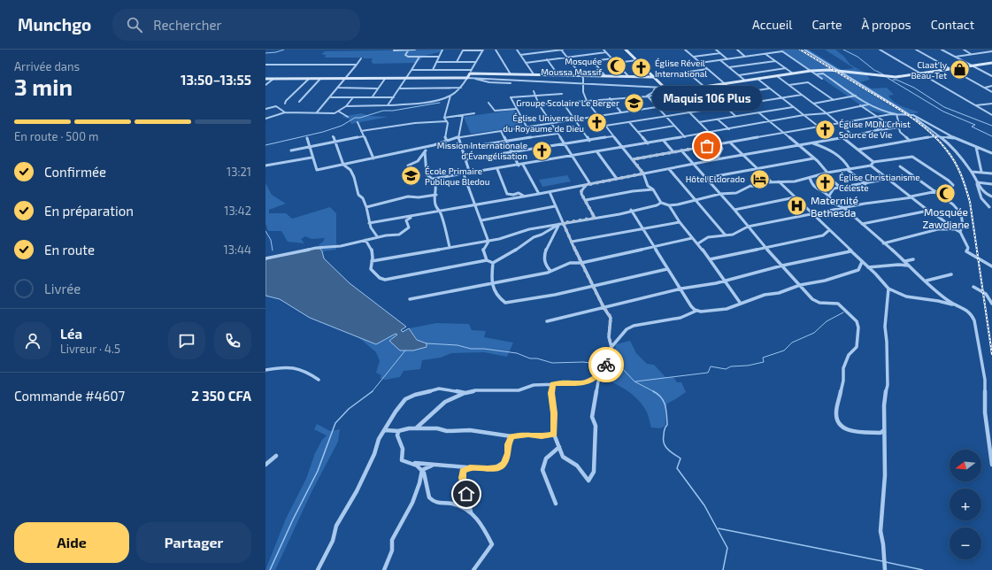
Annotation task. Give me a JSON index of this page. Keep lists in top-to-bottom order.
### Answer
{
  "places": {
    "mosque": ["Mosquée Moussa Massif", "Mosquée Zawdjane"],
    "church": [
      "Église Réveil International",
      "Église Universelle du Royaume de Dieu",
      "Église MDN Crhist Source de Vie",
      "Mission Internationale d'Évangélisation",
      "Église Christianisme Céleste"
    ],
    "shop": ["Claat'ly Beau-Tet"],
    "school or university": ["Groupe Scolaire Le Berger", "École Primaire Publique Bledou"],
    "other": ["Maquis 106 Plus"],
    "hotel": ["Hôtel Eldorado"],
    "hospital": ["Maternité Bethesda"]
  },
  "north": "left",
  "page": {
    "header": "Munchgo",
    "search": "Rechercher",
    "nav": [
      "Accueil",
      "Carte",
      "À propos",
      "Contact"
    ],
    "heading": ["3 min", "Arrivée dans", "13:50–13:55"],
    "panel": [
      "Léa",
      "Livreur · 4.5",
      "Commande #4607",
      "2 350 CFA"
    ],
    "bubble": "Maquis 106 Plus",
    "bar": "En route · 500 m",
    "list": [
      ["Confirmée", "13:21"],
      ["En préparation", "13:42"],
      ["En route", "13:44"],
      "Livrée"
    ],
    "map_buttons": ["+", "−"],
    "buttons": ["Aide", "Partager"]
  }
}
